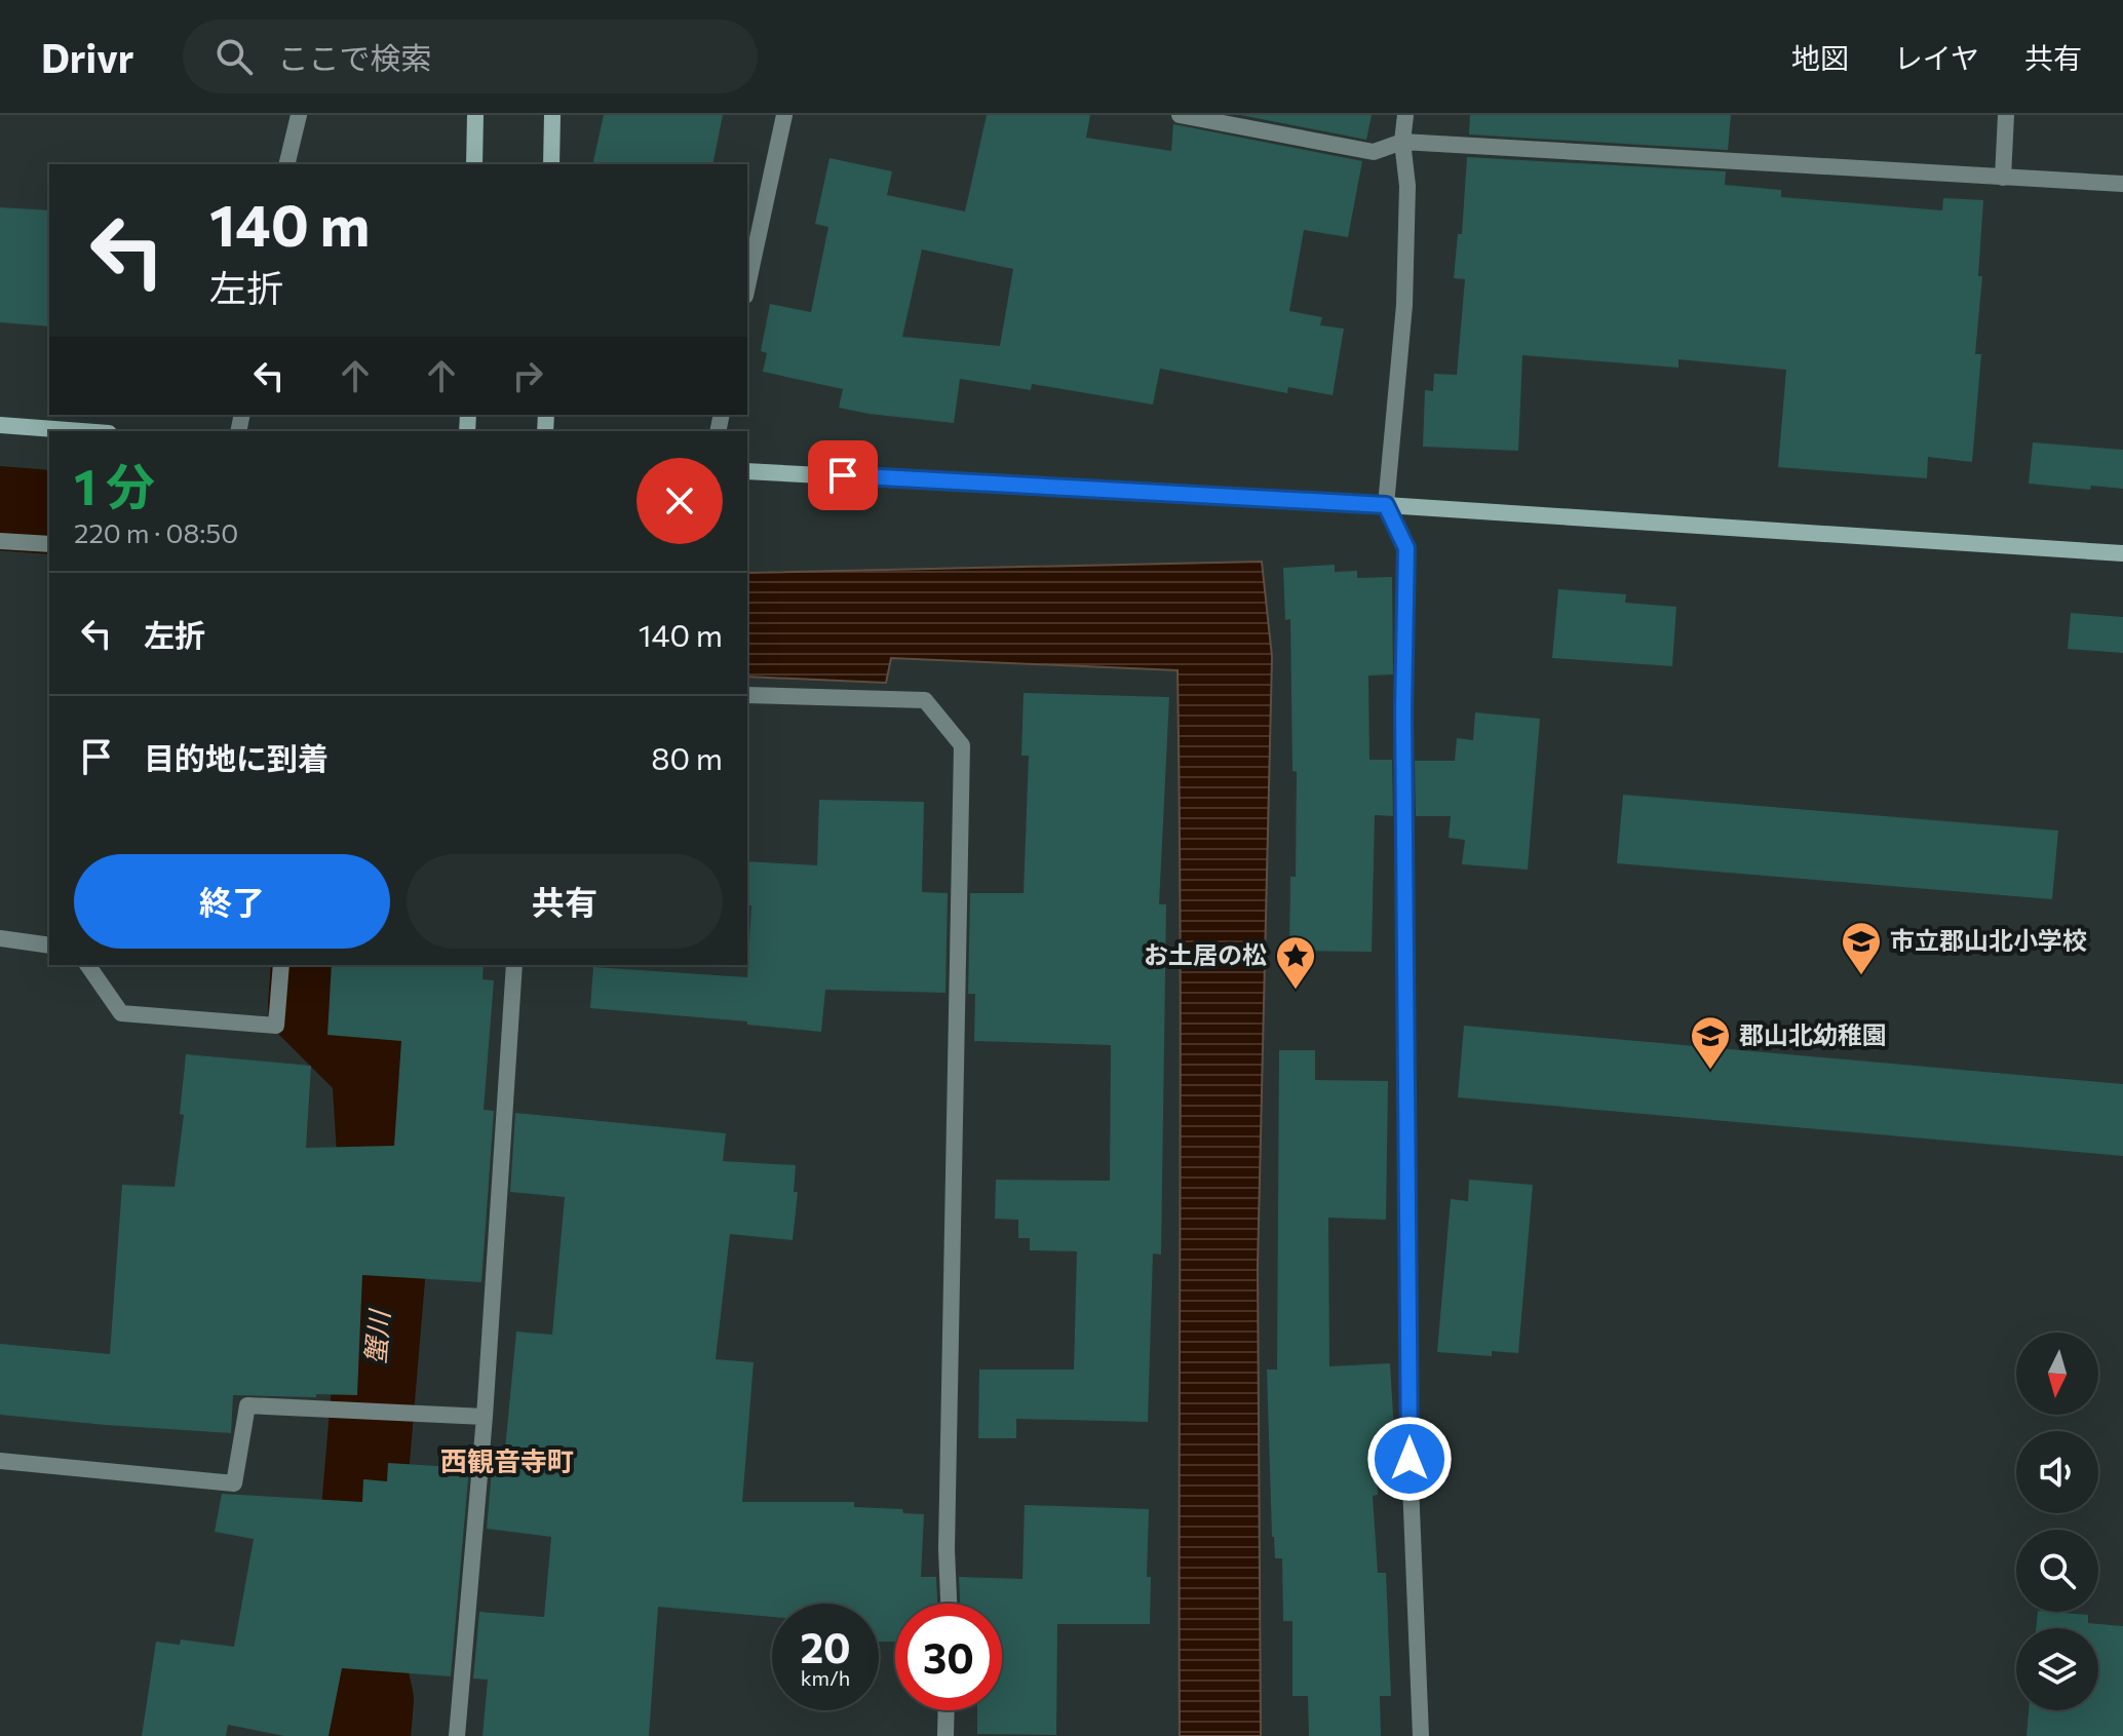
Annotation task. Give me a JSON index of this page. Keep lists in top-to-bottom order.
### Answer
{
  "districts": ["西観音寺町"],
  "water": ["蟹川"],
  "places": {
    "school or university": ["市立郡山北小学校", "郡山北幼稚園"],
    "place": ["お土居の松"]
  },
  "north": "bottom",
  "page": {
    "header": "Drivr",
    "search": "ここで検索",
    "nav": ["地図", "レイヤ", "共有"],
    "turn": ["140 m", "左折"],
    "heading": ["1 分", "220 m · 08:50"],
    "list": [
      {
        "name": "左折",
        "value": "140 m"
      },
      {
        "name": "目的地に到着",
        "value": "80 m"
      }
    ],
    "buttons": ["終了", "共有"],
    "speed": "20 km/h",
    "limit": "30"
  }
}
